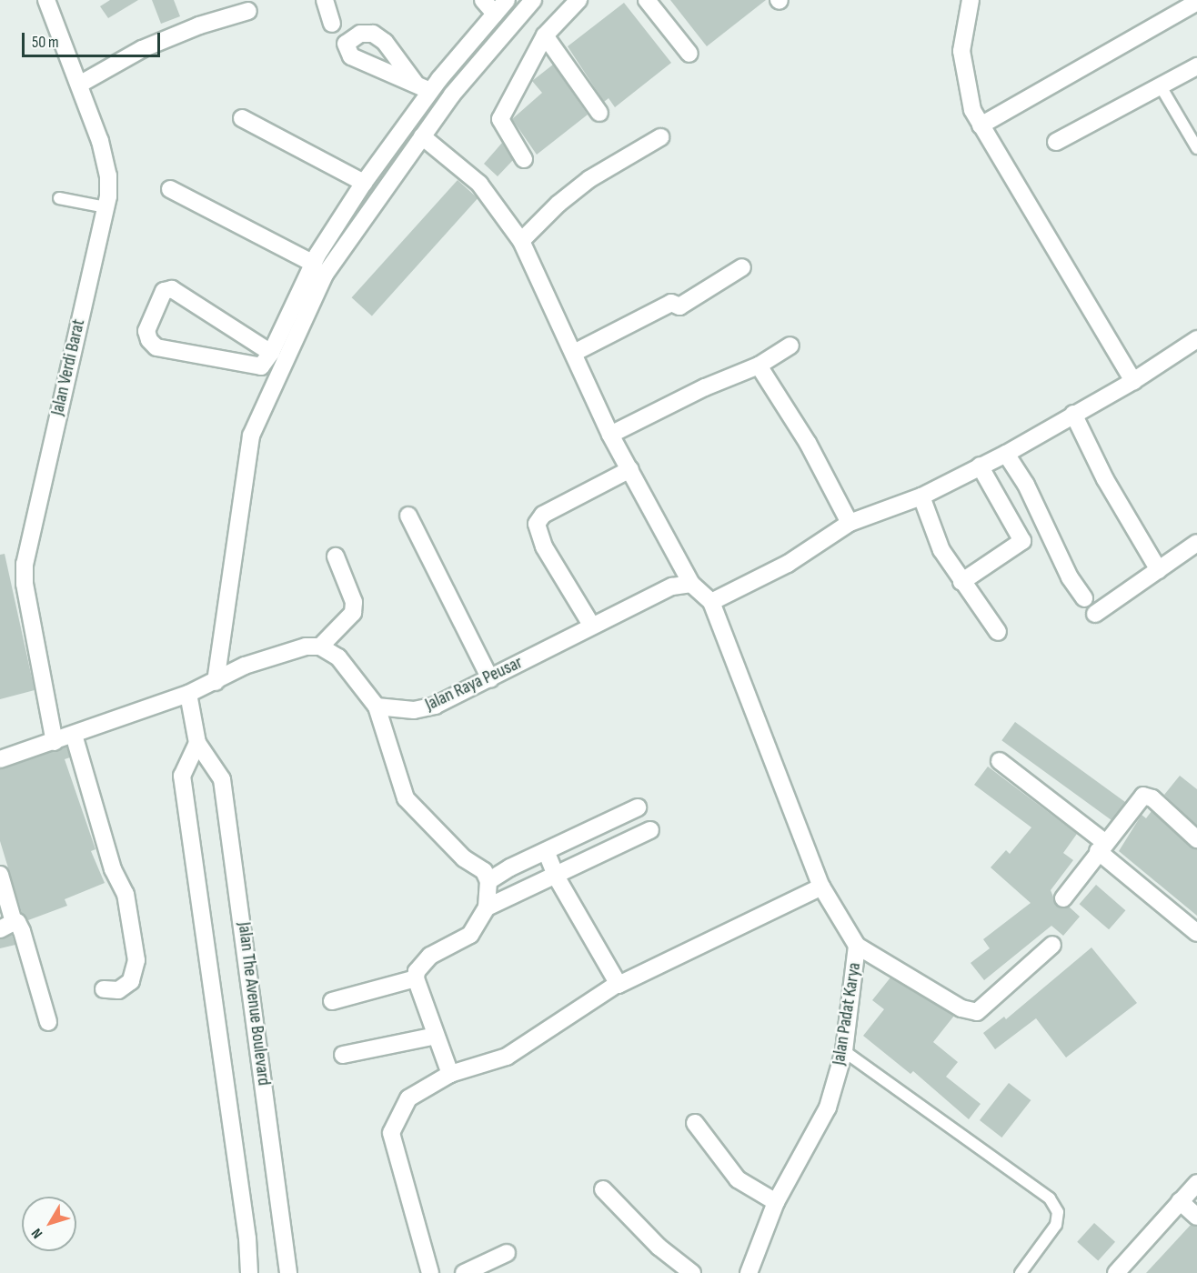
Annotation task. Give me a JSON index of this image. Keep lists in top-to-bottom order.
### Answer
{
  "streets": {
    "street": [
      "Jalan Verdi Barat",
      "Jalan Raya Peusar",
      "Jalan The Avenue Boulevard",
      "Jalan Padat Karya"
    ]
  },
  "scale_bar": "50 m",
  "north": "bottom left"
}
